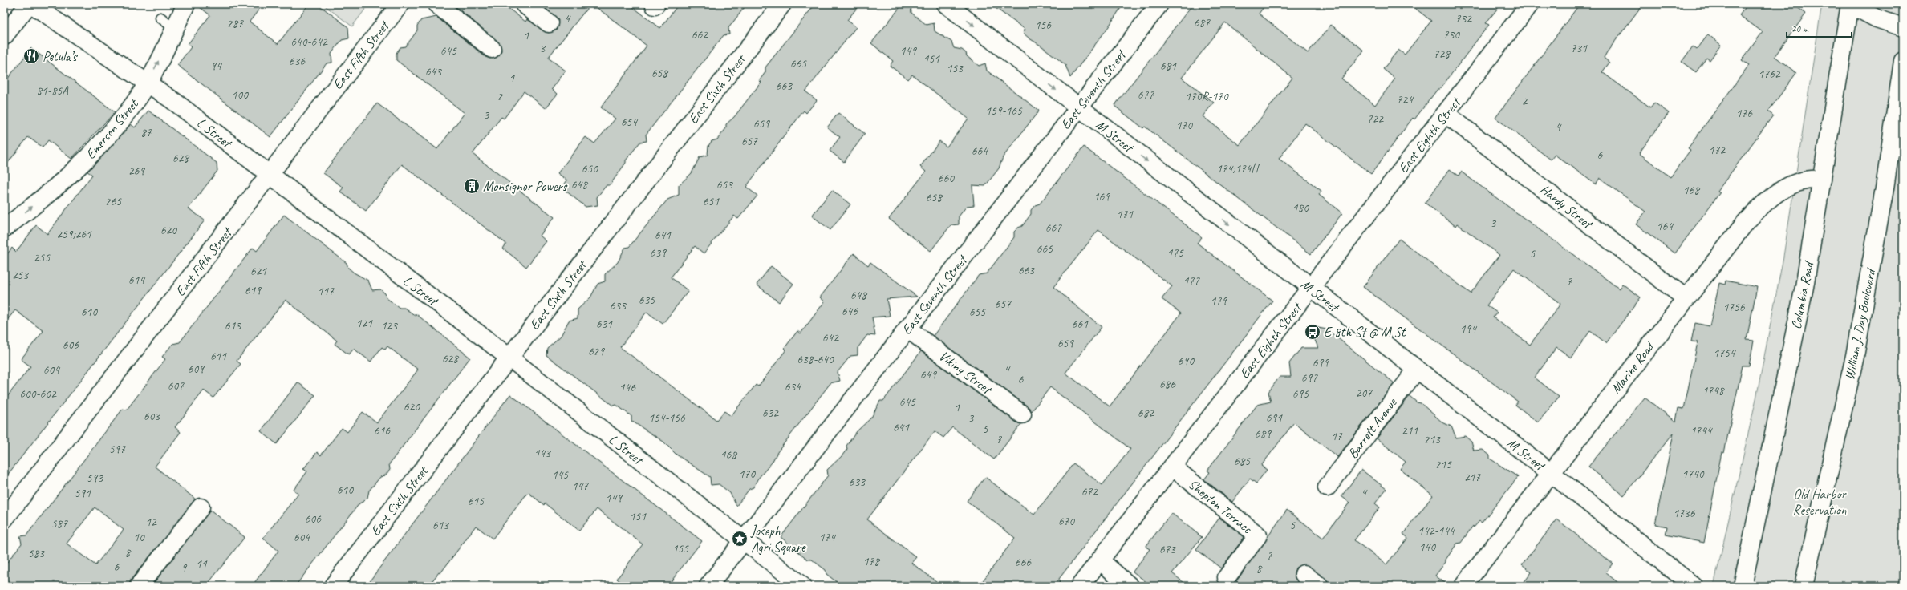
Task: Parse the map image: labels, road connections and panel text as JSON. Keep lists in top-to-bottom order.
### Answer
{
  "streets": {
    "street": [
      "East Fifth Street",
      "East Sixth Street",
      "East Seventh Street",
      "Emerson Street",
      "L Street",
      "M Street",
      "East Eighth Street",
      "Hardy Street",
      "Columbia Road",
      "William J. Day Boulevard",
      "Marine Road",
      "Viking Street",
      "Barrett Avenue",
      "Shepton Terrace"
    ]
  },
  "crossings": [
    ["East Fifth Street", "L Street"],
    ["East Sixth Street", "L Street"],
    ["East Seventh Street", "L Street"],
    ["East Seventh Street", "M Street"],
    ["East Seventh Street", "Viking Street"],
    ["Emerson Street", "L Street"],
    ["M Street", "East Eighth Street"],
    ["M Street", "Marine Road"],
    ["M Street", "Barrett Avenue"],
    ["East Eighth Street", "Hardy Street"],
    ["East Eighth Street", "Shepton Terrace"],
    ["Hardy Street", "Marine Road"],
    ["Columbia Road", "Marine Road"]
  ],
  "one_way": ["Emerson Street", "M Street"],
  "parks": ["Old Harbor Reservation"],
  "places": {
    "restaurant": ["Petula’s"],
    "building": ["Monsignor Powers"],
    "bus stop": ["E 8th St @ M St"],
    "place": ["Joseph Agri Square"]
  },
  "house_numbers": [
    "4",
    "732",
    "687",
    "287",
    "156",
    "662",
    "730",
    "1",
    "640-642",
    "3",
    "731",
    "645",
    "149",
    "728",
    "151",
    "636",
    "665",
    "94",
    "681",
    "153",
    "643",
    "658",
    "1762",
    "1",
    "663",
    "81-85A",
    "100",
    "677",
    "2",
    "170R-170",
    "724",
    "2",
    "159-165",
    "176",
    "3",
    "722",
    "654",
    "659",
    "170",
    "4",
    "87",
    "657",
    "172",
    "664",
    "6",
    "628",
    "650",
    "174;174H",
    "269",
    "660",
    "648",
    "653",
    "168",
    "169",
    "658",
    "265",
    "651",
    "180",
    "171",
    "3",
    "164",
    "667",
    "620",
    "259;261",
    "641",
    "665",
    "639",
    "175",
    "5",
    "255",
    "663",
    "621",
    "253",
    "614",
    "177",
    "7",
    "619",
    "117",
    "648",
    "635",
    "179",
    "657",
    "633",
    "1756",
    "646",
    "610",
    "655",
    "121",
    "631",
    "661",
    "613",
    "123",
    "194",
    "642",
    "659",
    "606",
    "629",
    "1754",
    "611",
    "628",
    "638-640",
    "690",
    "699",
    "609",
    "4",
    "604",
    "649",
    "697",
    "6",
    "686",
    "607",
    "634",
    "146",
    "1748",
    "207",
    "600-602",
    "695",
    "645",
    "620",
    "1",
    "632",
    "682",
    "603",
    "154-156",
    "3",
    "691",
    "641",
    "5",
    "616",
    "211",
    "1744",
    "689",
    "17",
    "7",
    "213",
    "597",
    "143",
    "168",
    "685",
    "215",
    "170",
    "1740",
    "145",
    "217",
    "593",
    "633",
    "147",
    "610",
    "672",
    "4",
    "591",
    "149",
    "615",
    "1736",
    "151",
    "606",
    "670",
    "12",
    "587",
    "613",
    "5",
    "142-144",
    "10",
    "604",
    "174",
    "140",
    "155",
    "673",
    "8",
    "583",
    "7",
    "178",
    "666",
    "11",
    "6",
    "9",
    "8"
  ],
  "scale_bar": "20 m"
}
